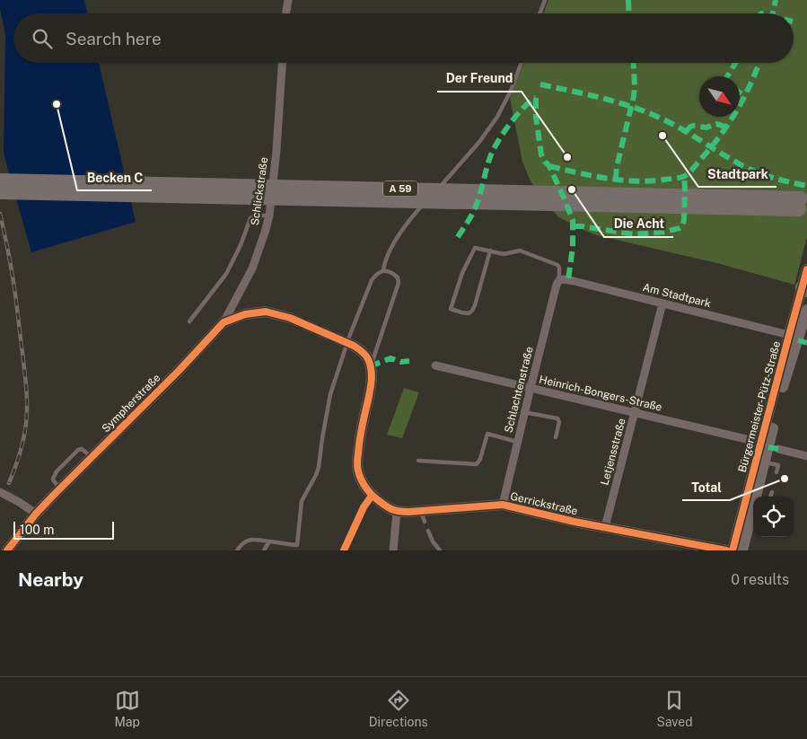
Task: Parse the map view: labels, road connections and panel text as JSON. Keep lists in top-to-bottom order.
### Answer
{
  "streets": {
    "highway": ["A 59"],
    "street": [
      "Schlickstraße",
      "Am Stadtpark",
      "Schlachtenstraße",
      "Heinrich-Bongers-Straße",
      "Sympherstraße",
      "Bürgermeister-Pütz-Straße",
      "Letjensstraße",
      "Gerrickstraße"
    ]
  },
  "crossings": [
    ["Schlickstraße", "Sympherstraße"],
    ["Am Stadtpark", "Schlachtenstraße"],
    ["Am Stadtpark", "Bürgermeister-Pütz-Straße"],
    ["Am Stadtpark", "Letjensstraße"],
    ["Schlachtenstraße", "Heinrich-Bongers-Straße"],
    ["Schlachtenstraße", "Gerrickstraße"],
    ["Heinrich-Bongers-Straße", "Bürgermeister-Pütz-Straße"],
    ["Heinrich-Bongers-Straße", "Letjensstraße"],
    ["Letjensstraße", "Gerrickstraße"]
  ],
  "places": [
    "Becken C",
    "Stadtpark",
    "Der Freund",
    "Die Acht",
    "Total"
  ],
  "scale_bar": "100 m",
  "north": "bottom right",
  "page": {
    "search": "Search here",
    "scale": "100 m",
    "heading": ["Nearby", "0 results"],
    "nav": ["Map", "Directions", "Saved"]
  }
}
